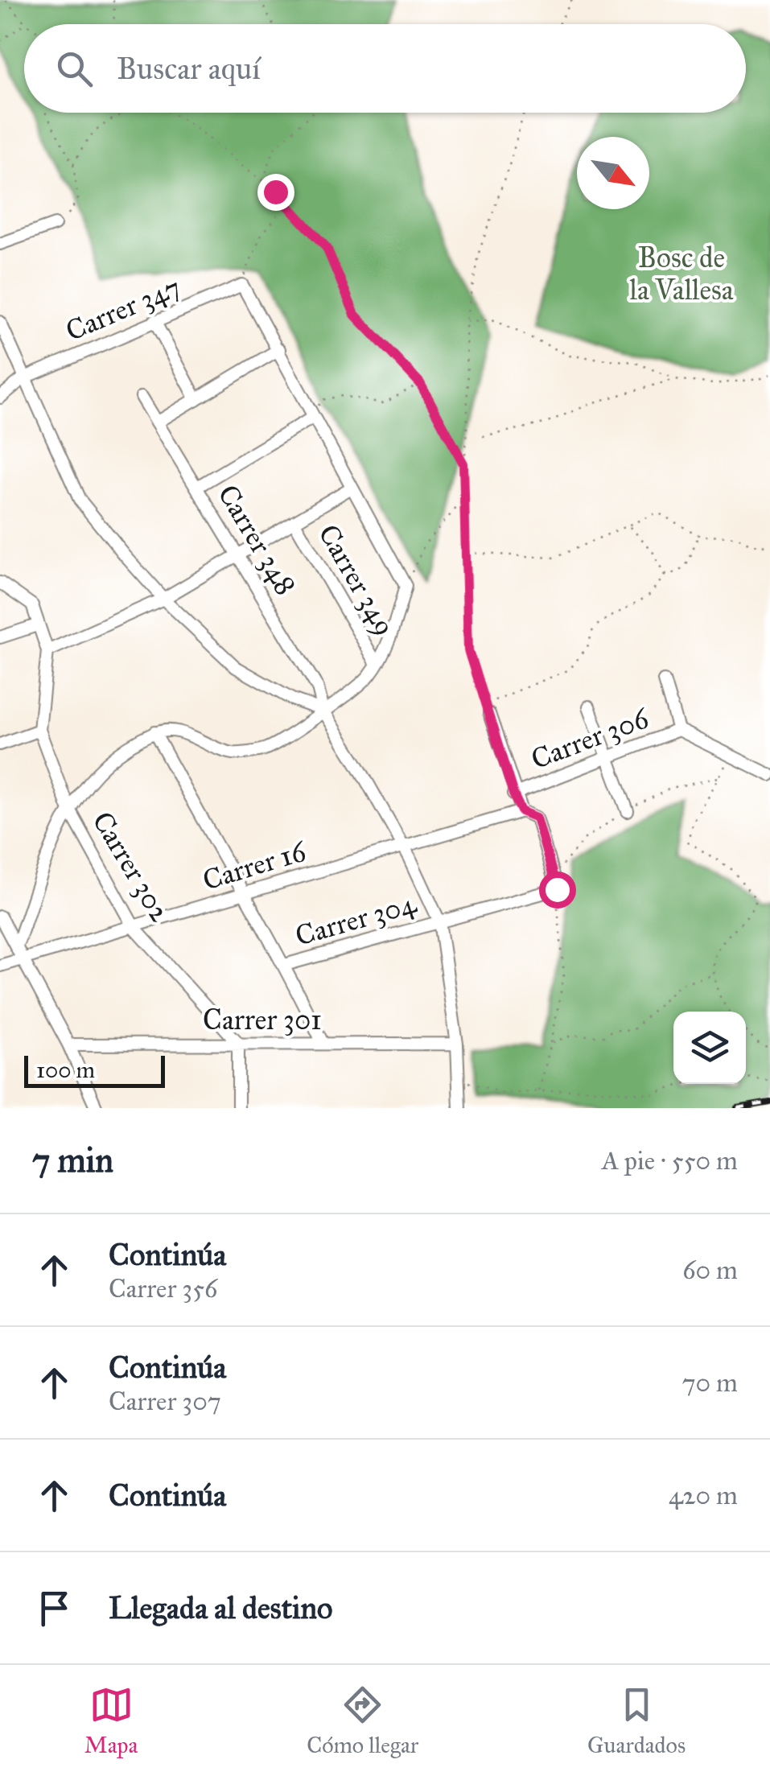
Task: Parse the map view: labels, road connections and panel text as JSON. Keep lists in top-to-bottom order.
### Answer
{
  "streets": {
    "street": [
      "Carrer 347",
      "Carrer 348",
      "Carrer 349",
      "Carrer 306",
      "Carrer 16",
      "Carrer 302",
      "Carrer 304",
      "Carrer 301"
    ]
  },
  "crossings": [
    ["Carrer 348", "Carrer 16"],
    ["Carrer 348", "Carrer 304"],
    ["Carrer 348", "Carrer 301"],
    ["Carrer 16", "Carrer 302"],
    ["Carrer 302", "Carrer 301"]
  ],
  "parks": ["Bosc de la Vallesa"],
  "scale_bar": "100 m",
  "north": "bottom right",
  "page": {
    "search": "Buscar aquí",
    "scale": "100 m",
    "heading": ["7 min", "A pie · 550 m"],
    "list": [
      ["Continúa", "Carrer 356", "60 m"],
      ["Continúa", "Carrer 307", "70 m"],
      ["Continúa", "420 m"],
      "Llegada al destino"
    ],
    "nav": ["Mapa", "Cómo llegar", "Guardados"]
  }
}
